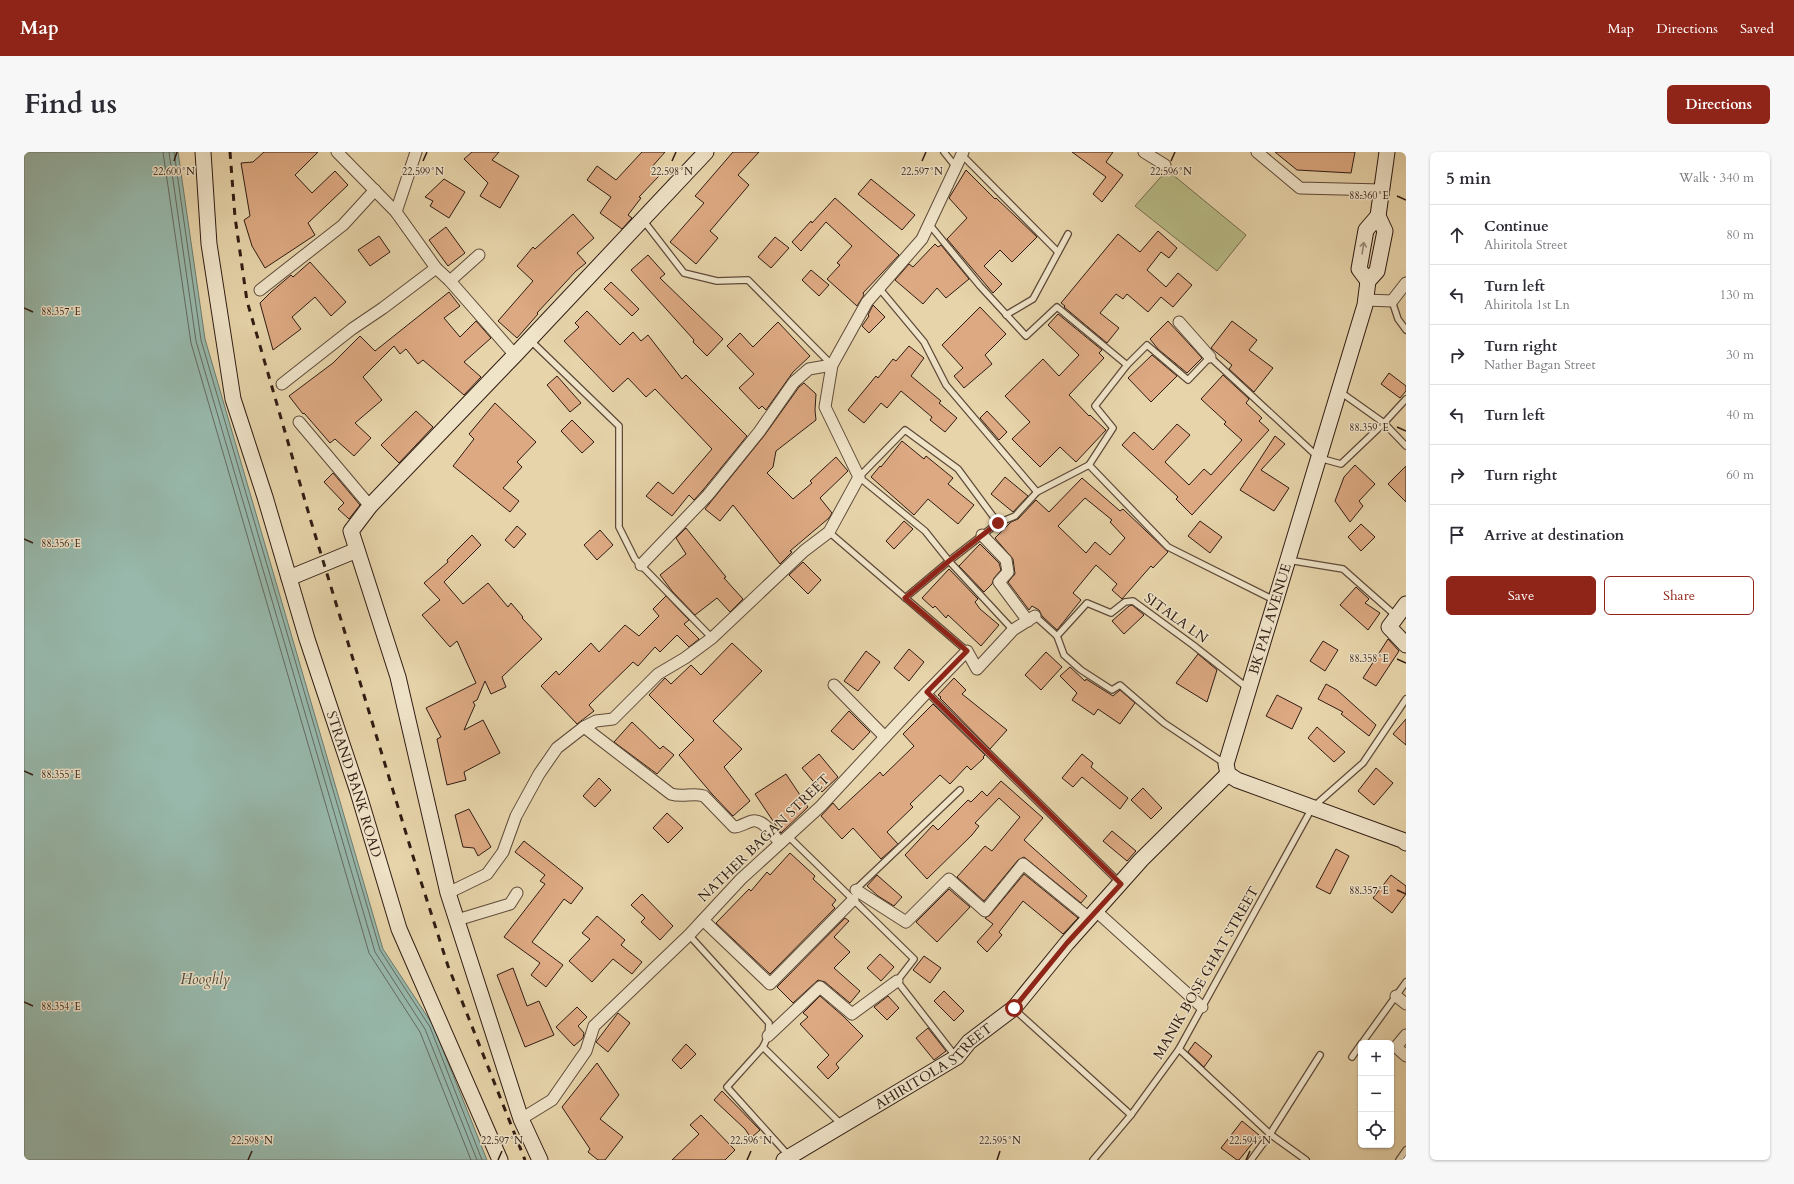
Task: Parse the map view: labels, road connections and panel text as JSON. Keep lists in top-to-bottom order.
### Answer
{
  "streets": {
    "main road": ["BK PAL AVENUE", "STRAND BANK ROAD", "AHIRITOLA STREET"],
    "street": ["NATHER BAGAN STREET"],
    "lane": ["SITALA LN", "MANIK BOSE GHAT STREET"]
  },
  "crossings": [
    ["BK PAL AVENUE", "AHIRITOLA STREET"]
  ],
  "water": ["Hooghly"],
  "page": {
    "header": "Map",
    "nav": ["Map", "Directions", "Saved"],
    "title": "Find us",
    "buttons": [
      "Directions",
      ["Save", "Share"]
    ],
    "heading": ["5 min", "Walk · 340 m"],
    "list": [
      ["Continue", "Ahiritola Street", "80 m"],
      ["Turn left", "Ahiritola 1st Ln", "130 m"],
      ["Turn right", "Nather Bagan Street", "30 m"],
      ["Turn left", "40 m"],
      ["Turn right", "60 m"],
      "Arrive at destination"
    ],
    "map_buttons": ["+", "−"]
  },
  "coordinates": [
    "22.599°N",
    "22.598°N",
    "22.596°N",
    "22.600°N",
    "22.597°N",
    "88.360°E",
    "88.357°E",
    "88.359°E",
    "88.356°E",
    "88.358°E",
    "88.355°E",
    "88.354°E",
    "22.595°N",
    "22.594°N"
  ]
}
